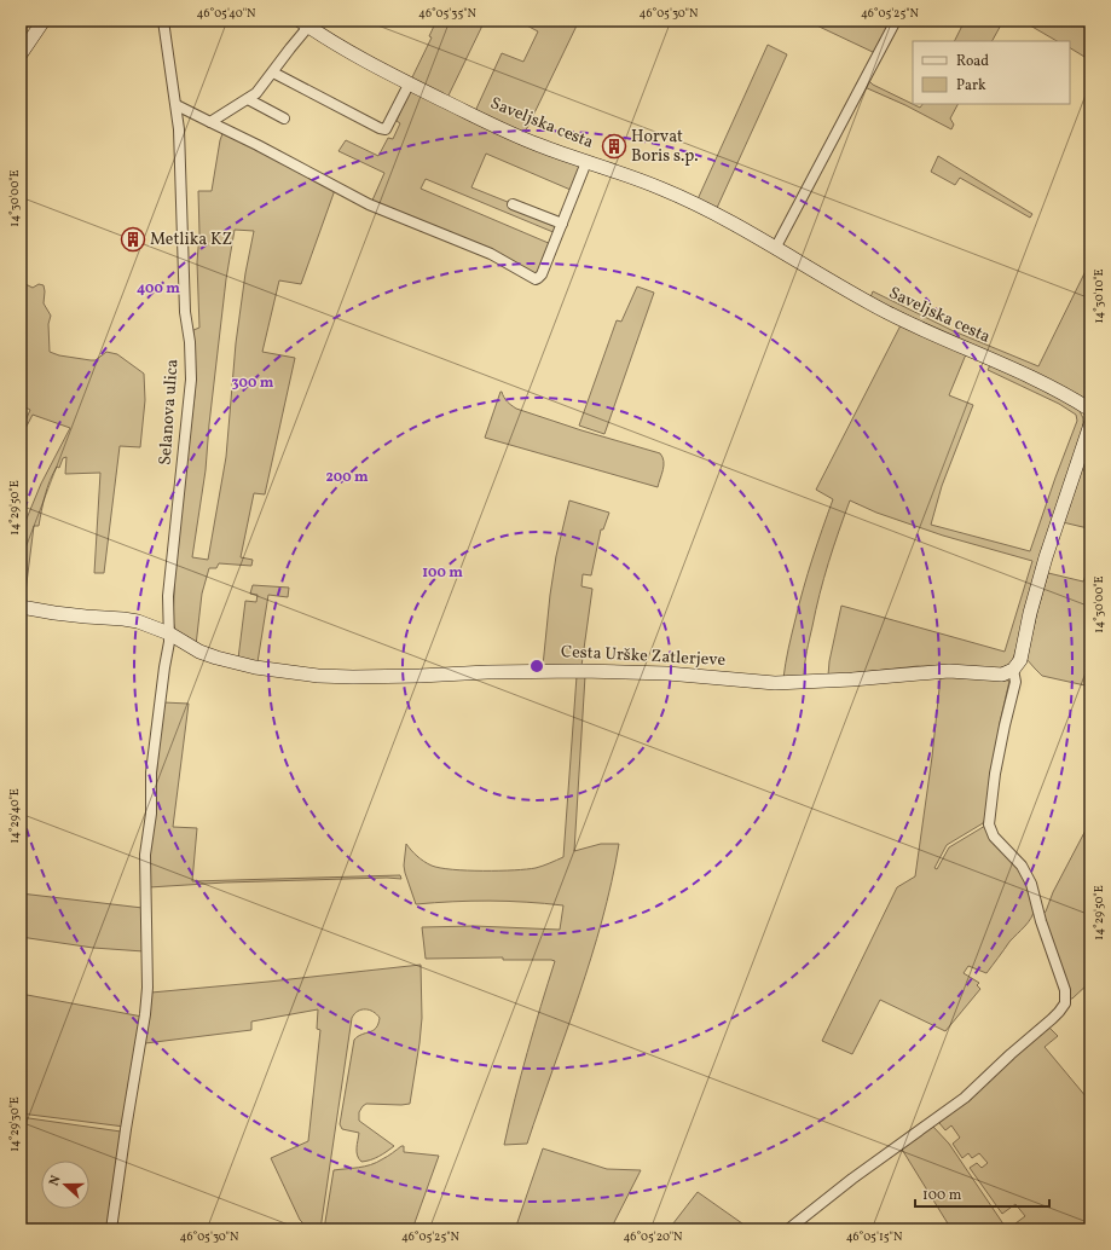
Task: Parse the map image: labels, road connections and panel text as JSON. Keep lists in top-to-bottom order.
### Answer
{
  "streets": {
    "street": ["Saveljska cesta", "Selanova ulica", "Cesta Urške Zatlerjeve"]
  },
  "crossings": [
    ["Selanova ulica", "Cesta Urške Zatlerjeve"]
  ],
  "places": {
    "building": ["Horvat Boris s.p.", "Metlika KZ"]
  },
  "legend": ["Road", "Park"],
  "scale_bar": "100 m",
  "north": "left",
  "coordinates": [
    "46°05'40\"N",
    "46°05'35\"N",
    "46°05'30\"N",
    "46°05'25\"N",
    "14°30'00\"E",
    "14°30'10\"E",
    "14°29'50\"E",
    "14°29'40\"E",
    "14°29'30\"E",
    "46°05'20\"N",
    "46°05'15\"N"
  ],
  "rings": [
    "400 m",
    "300 m",
    "200 m",
    "100 m"
  ]
}
